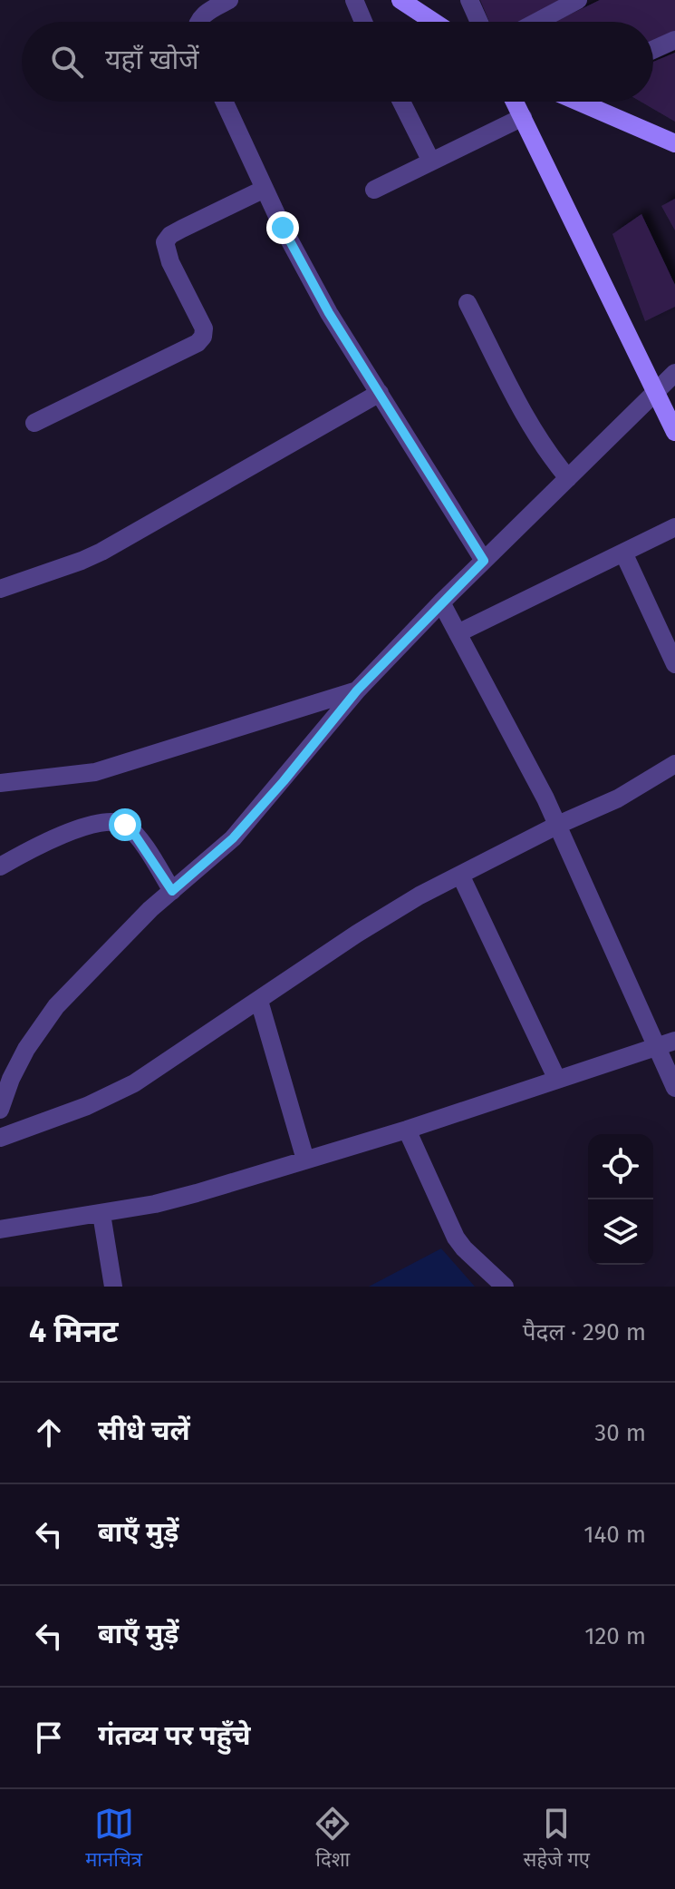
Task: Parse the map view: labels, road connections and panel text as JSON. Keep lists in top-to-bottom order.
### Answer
{
  "page": {
    "search": "यहाँ खोजें",
    "heading": ["4 मिनट", "पैदल · 290 m"],
    "list": [
      ["सीधे चलें", "30 m"],
      ["बाएँ मुड़ें", "140 m"],
      ["बाएँ मुड़ें", "120 m"],
      "गंतव्य पर पहुँचे"
    ],
    "nav": ["मानचित्र", "दिशा", "सहेजे गए"]
  }
}
